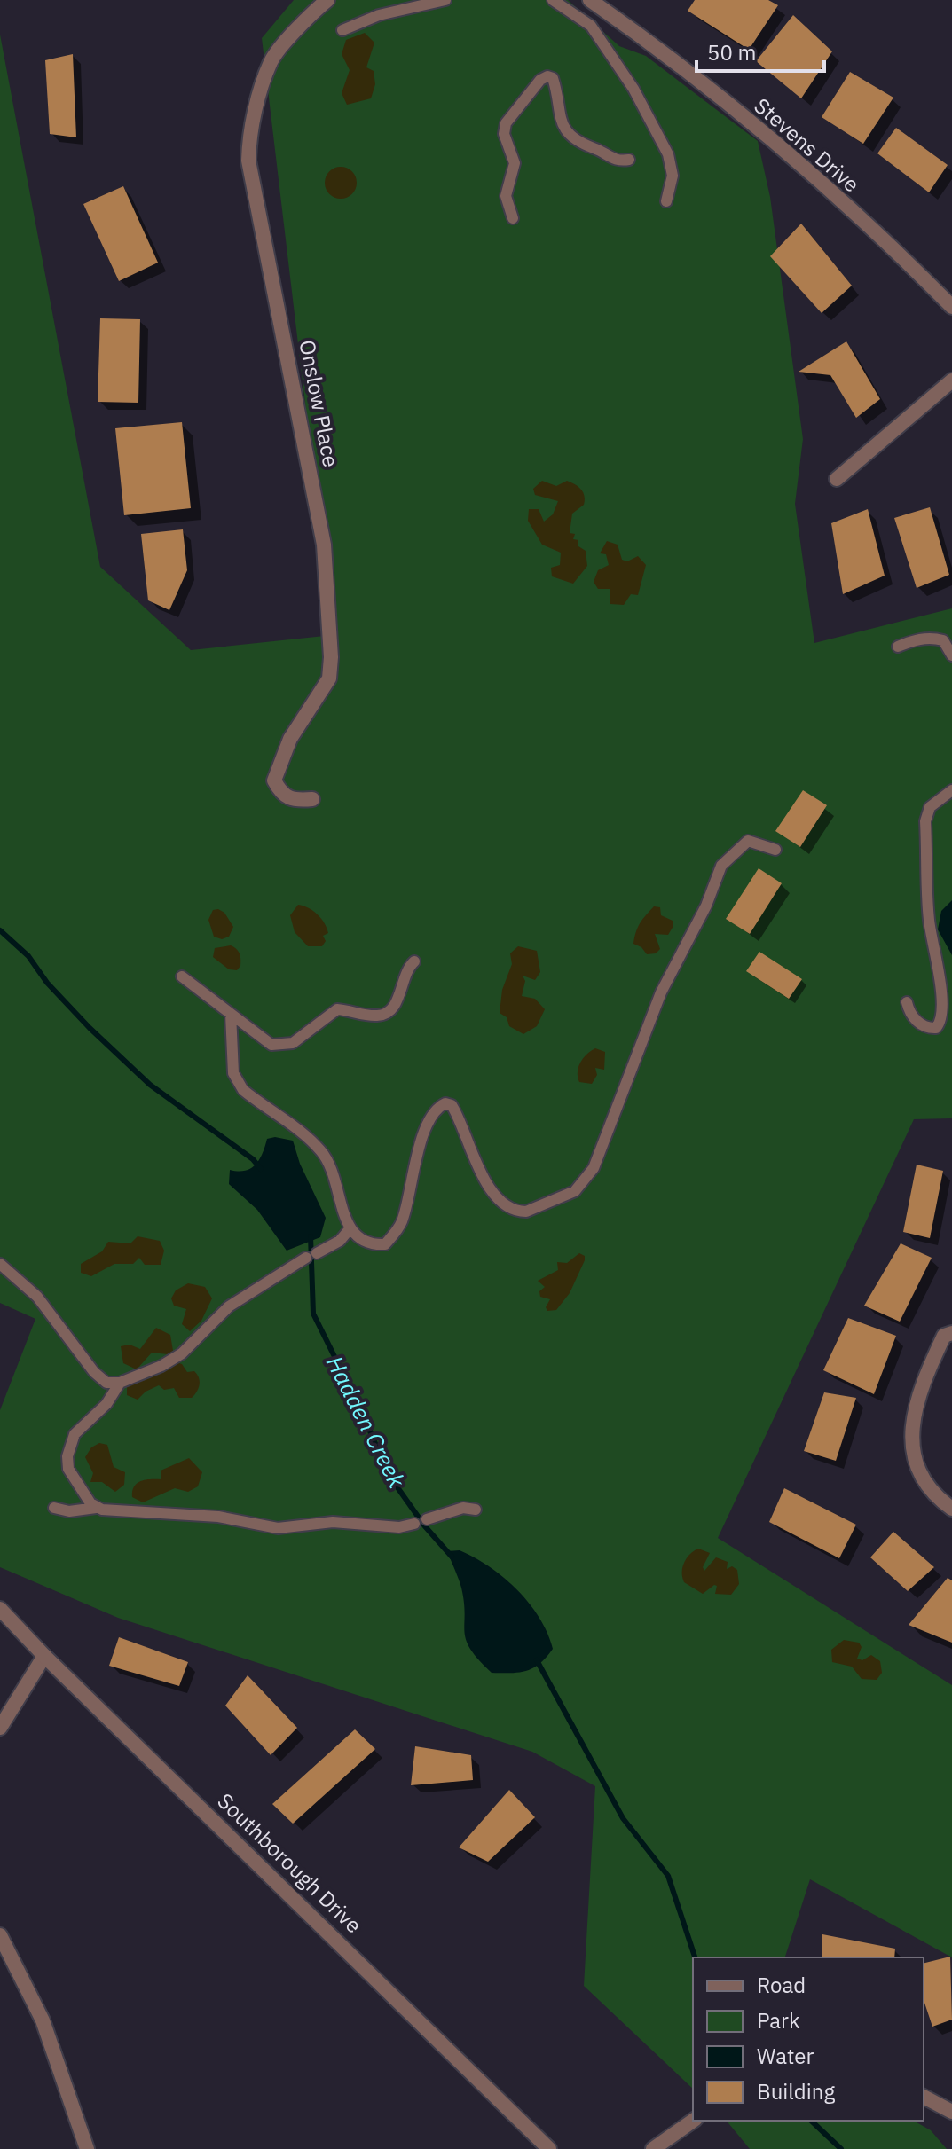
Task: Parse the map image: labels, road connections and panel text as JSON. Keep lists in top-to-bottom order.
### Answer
{
  "streets": {
    "street": ["Stevens Drive", "Onslow Place", "Southborough Drive"]
  },
  "water": ["Hadden Creek"],
  "legend": [
    "Road",
    "Park",
    "Water",
    "Building"
  ],
  "scale_bar": "50 m"
}
